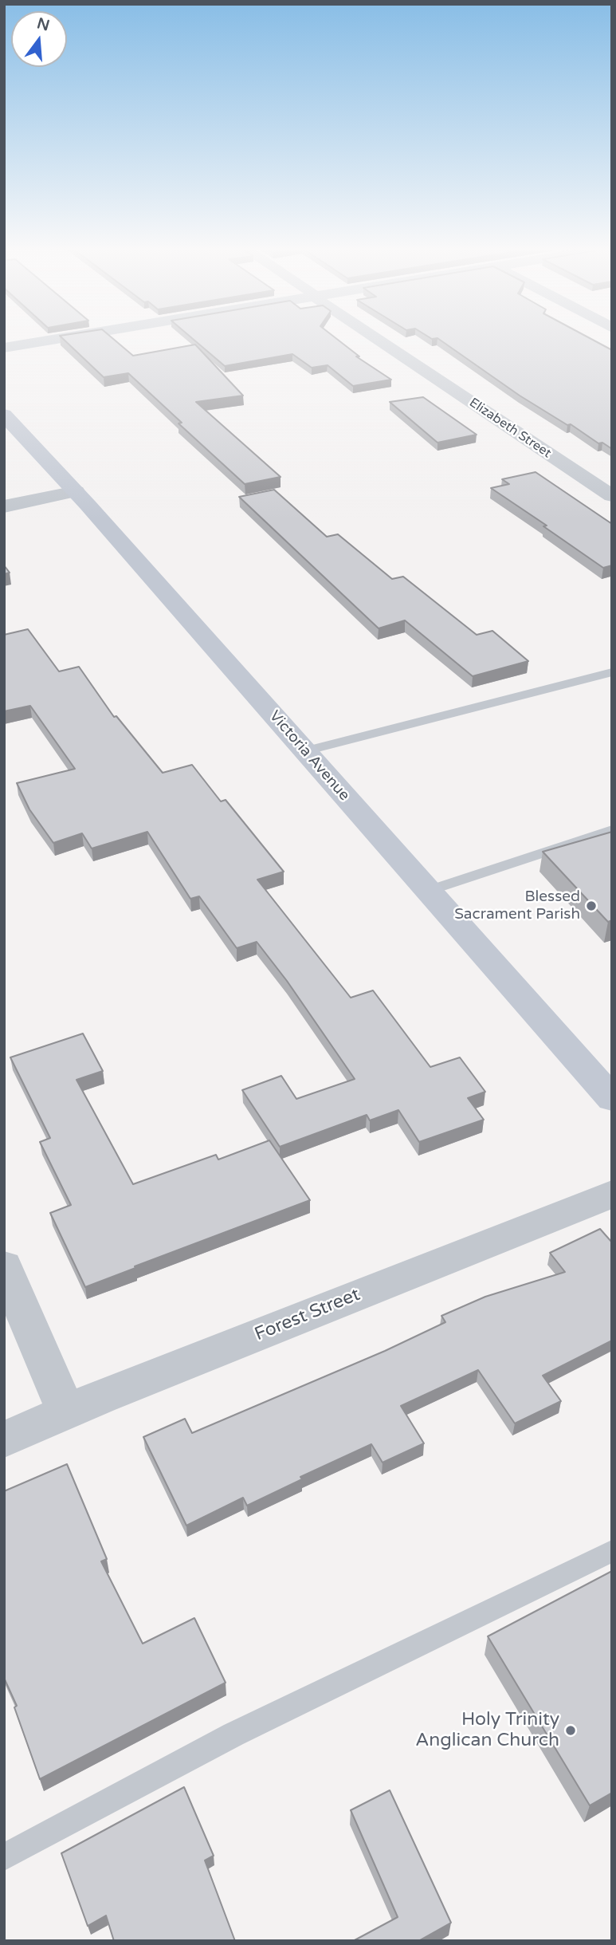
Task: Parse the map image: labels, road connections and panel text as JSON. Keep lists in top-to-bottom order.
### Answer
{
  "streets": {
    "street": ["Elizabeth Street", "Victoria Avenue", "Forest Street"]
  },
  "places": ["Blessed Sacrament Parish", "Holy Trinity Anglican Church"],
  "north": "top"
}
